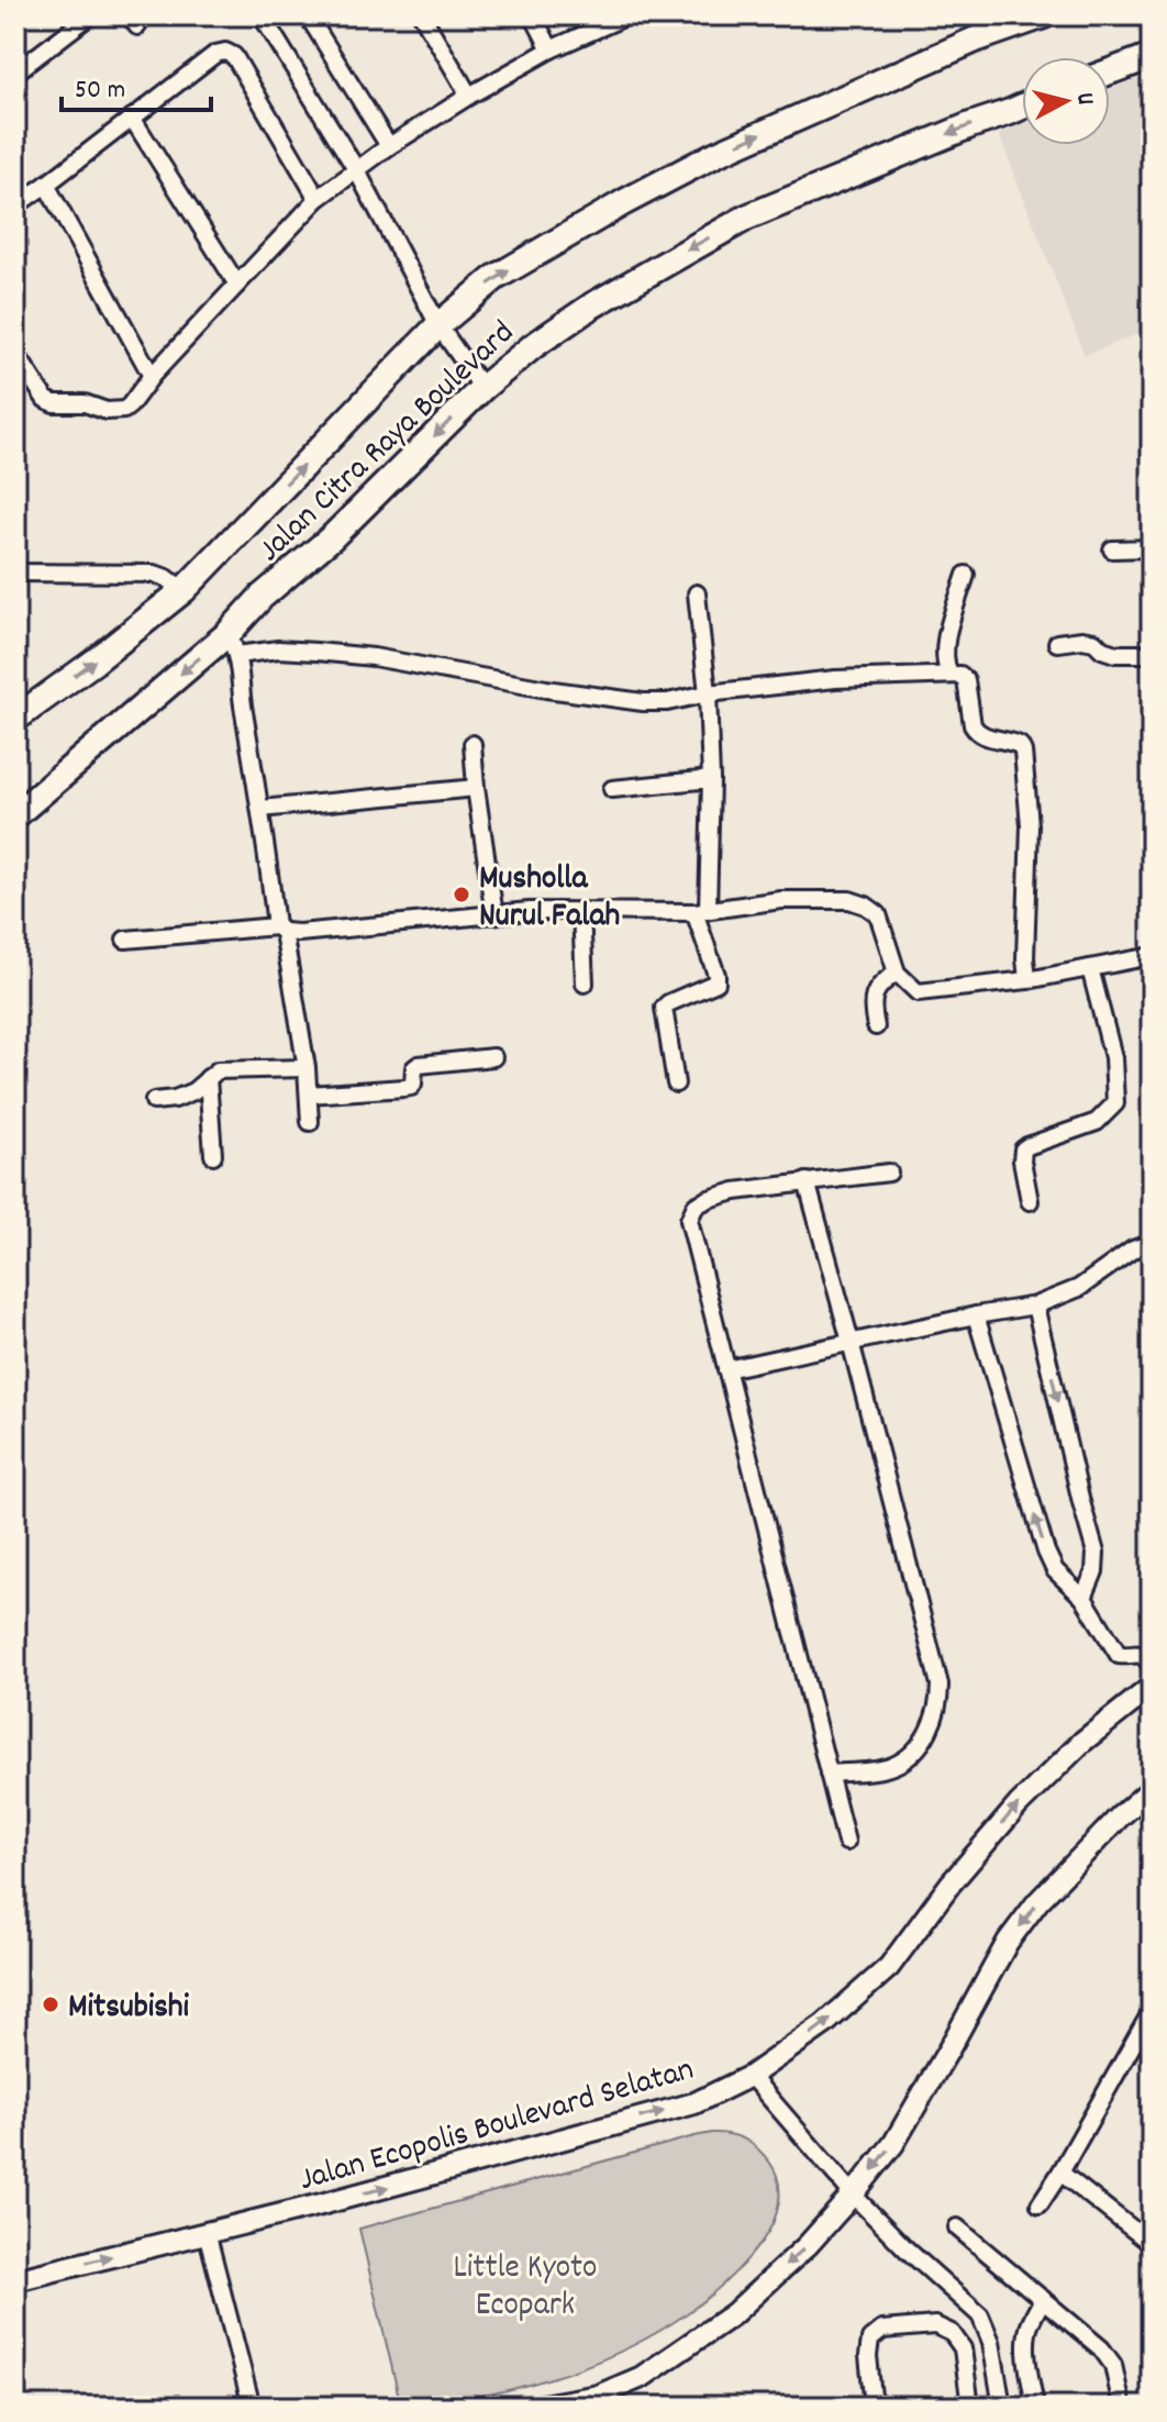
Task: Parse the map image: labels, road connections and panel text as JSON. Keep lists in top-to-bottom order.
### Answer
{
  "streets": {
    "main road": ["Jalan Citra Raya Boulevard"],
    "street": ["Jalan Ecopolis Boulevard Selatan"]
  },
  "one_way": ["Jalan Ecopolis Boulevard Selatan"],
  "parks": ["Little Kyoto Ecopark"],
  "places": ["Musholla Nurul Falah", "Mitsubishi"],
  "scale_bar": "50 m",
  "north": "right"
}
